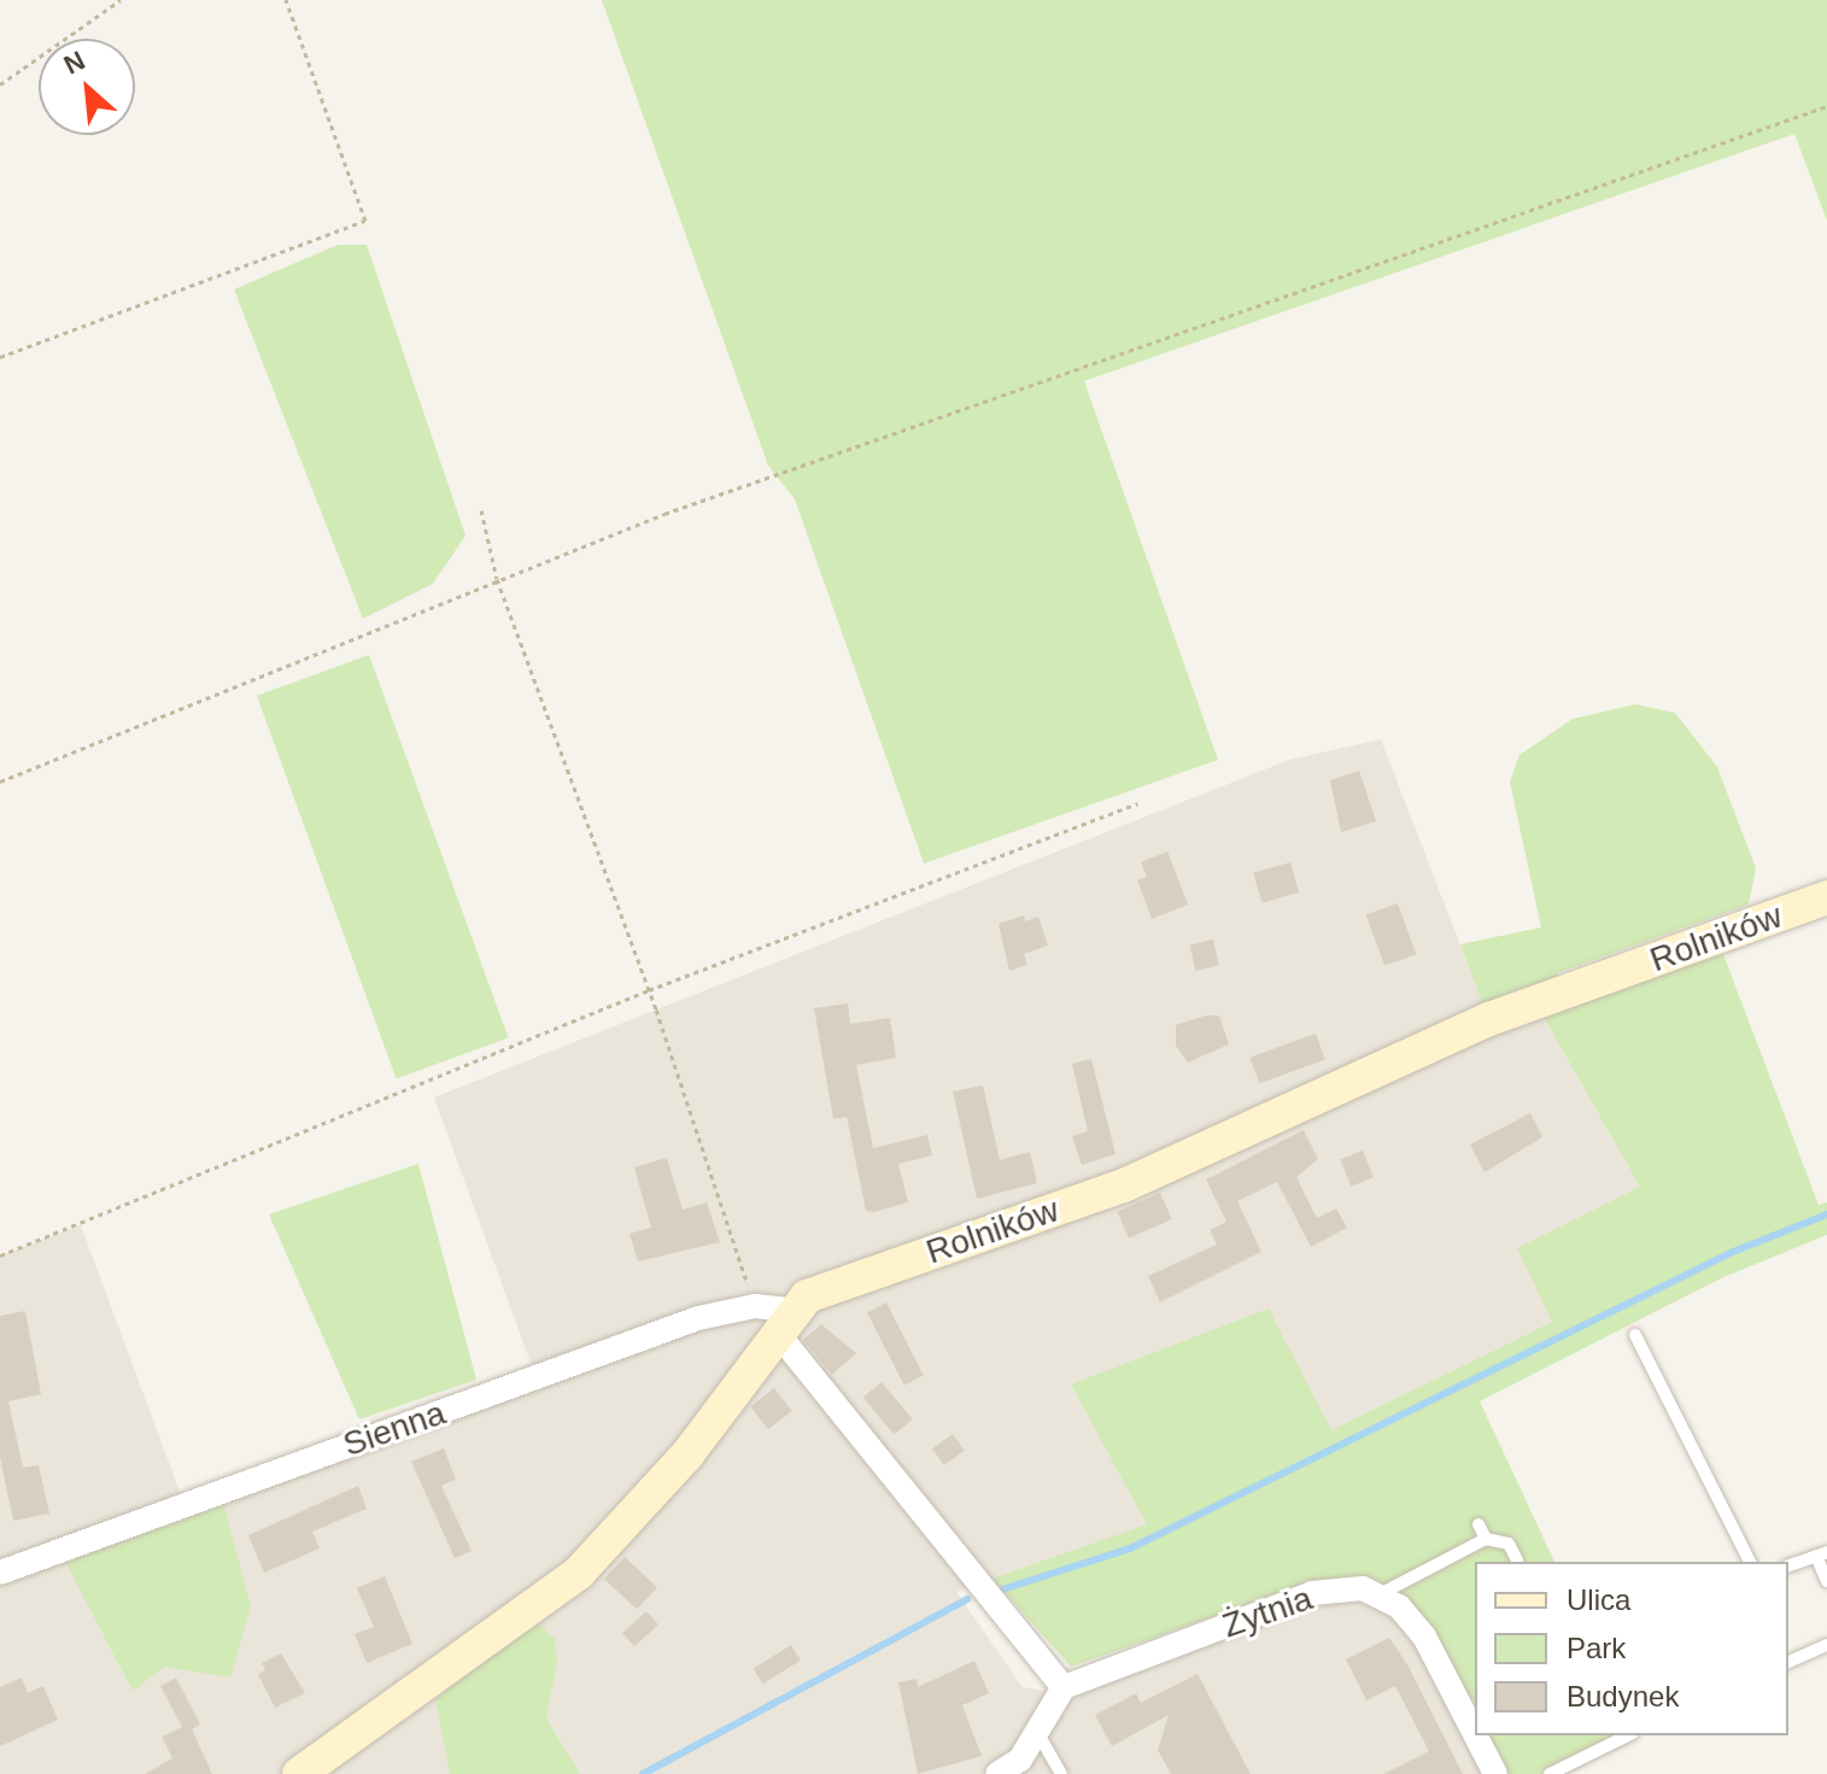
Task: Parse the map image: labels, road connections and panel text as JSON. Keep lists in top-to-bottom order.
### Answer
{
  "streets": {
    "street": ["Rolników", "Sienna", "Żytnia"]
  },
  "crossings": [
    ["Rolników", "Sienna"]
  ],
  "legend": ["Ulica", "Park", "Budynek"],
  "north": "top left"
}
